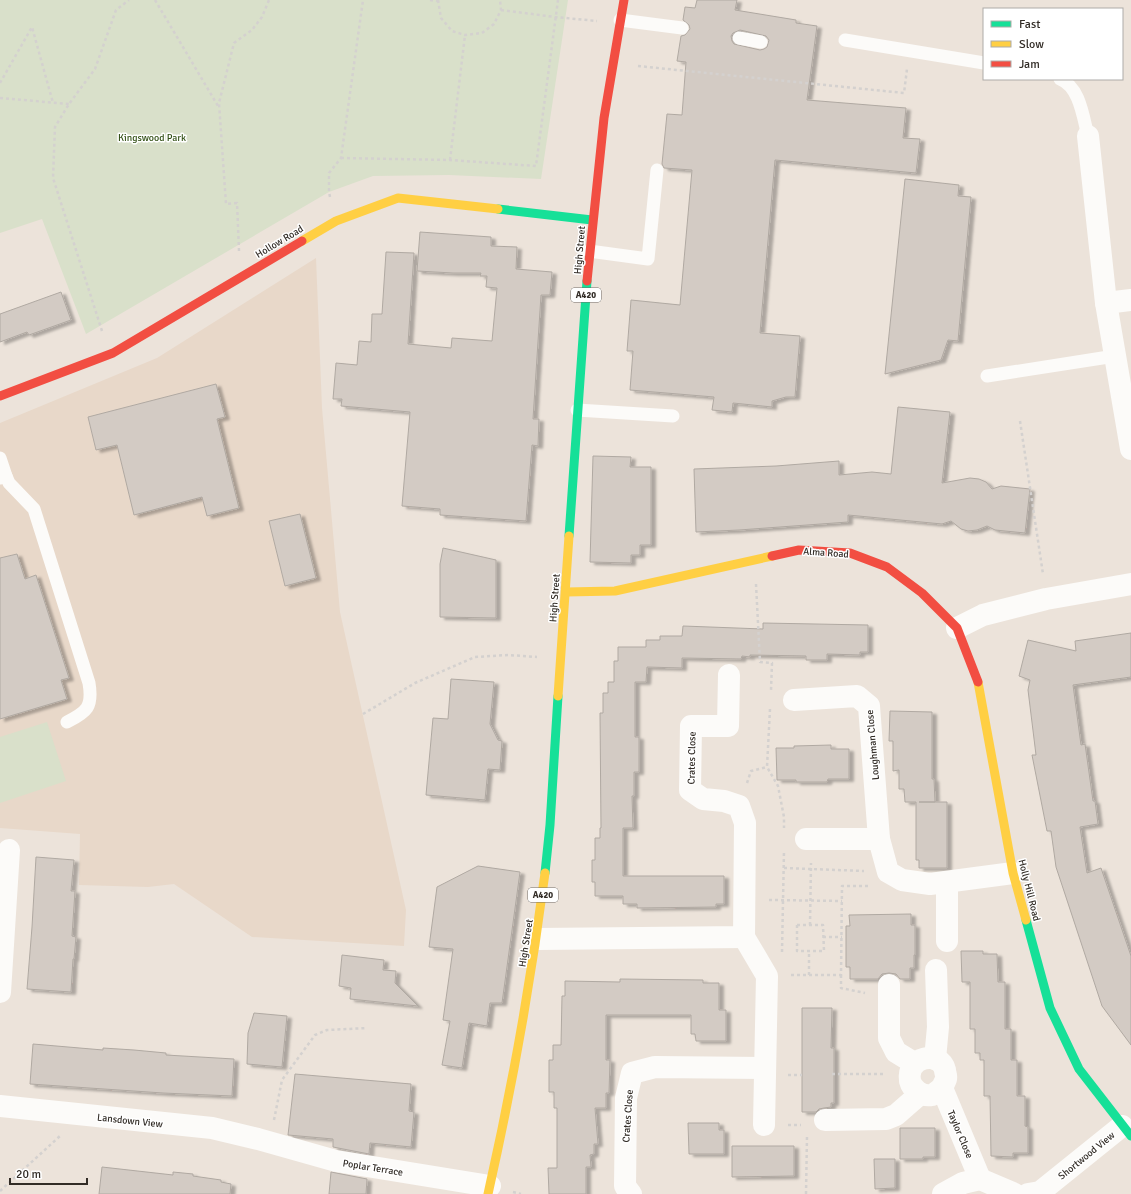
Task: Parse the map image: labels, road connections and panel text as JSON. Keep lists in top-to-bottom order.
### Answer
{
  "streets": {
    "street": [
      "Hollow Road",
      "High Street",
      "A420",
      "Alma Road",
      "Loughman Close",
      "Crates Close",
      "Holly Hill Road",
      "Lansdown View",
      "Taylor Close",
      "Shortwood View",
      "Poplar Terrace"
    ]
  },
  "crossings": [
    ["Hollow Road", "High Street"],
    ["High Street", "Alma Road"],
    ["High Street", "Poplar Terrace"],
    ["Alma Road", "Holly Hill Road"],
    ["Holly Hill Road", "Shortwood View"],
    ["Lansdown View", "Poplar Terrace"]
  ],
  "parks": ["Kingswood Park"],
  "legend": ["Fast", "Slow", "Jam"],
  "scale_bar": "20 m"
}
